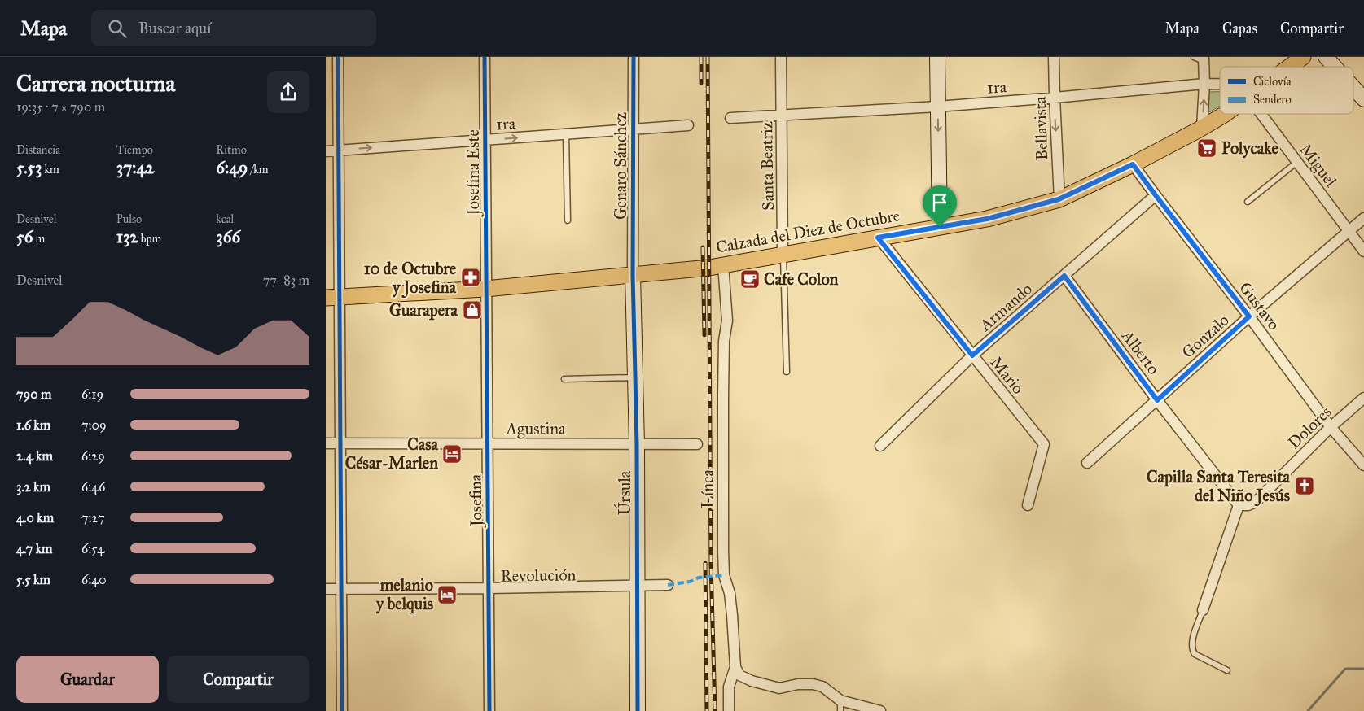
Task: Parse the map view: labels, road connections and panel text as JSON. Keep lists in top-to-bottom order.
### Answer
{
  "streets": {
    "main road": ["Calzada del Diez de Octubre"],
    "street": [
      "1ra",
      "Bellavista",
      "Miguel",
      "Genaro Sánchez",
      "Santa Beatriz",
      "Josefina Este",
      "Gustavo",
      "Armando",
      "Gonzalo",
      "Alberto",
      "Mario",
      "Dolores",
      "Agustina",
      "Línea",
      "Úrsula",
      "Josefina",
      "Revolución"
    ]
  },
  "crossings": [
    ["1ra", "Bellavista"],
    ["1ra", "Genaro Sánchez"],
    ["1ra", "Santa Beatriz"],
    ["1ra", "Josefina Este"],
    ["Bellavista", "Calzada del Diez de Octubre"],
    ["Miguel", "Gonzalo"],
    ["Genaro Sánchez", "Calzada del Diez de Octubre"],
    ["Genaro Sánchez", "Úrsula"],
    ["Santa Beatriz", "Calzada del Diez de Octubre"],
    ["Josefina Este", "Calzada del Diez de Octubre"],
    ["Josefina Este", "Josefina"],
    ["Calzada del Diez de Octubre", "Gustavo"],
    ["Calzada del Diez de Octubre", "Mario"],
    ["Calzada del Diez de Octubre", "Línea"],
    ["Calzada del Diez de Octubre", "Úrsula"],
    ["Calzada del Diez de Octubre", "Josefina"],
    ["Gustavo", "Armando"],
    ["Gustavo", "Gonzalo"],
    ["Gustavo", "Dolores"],
    ["Armando", "Alberto"],
    ["Armando", "Mario"],
    ["Gonzalo", "Alberto"],
    ["Alberto", "Dolores"],
    ["Agustina", "Úrsula"],
    ["Agustina", "Josefina"],
    ["Úrsula", "Revolución"],
    ["Josefina", "Revolución"]
  ],
  "one_way": ["Bellavista"],
  "places": {
    "supermarket": ["Polycake"],
    "pharmacy": ["10 de Octubre y Josefina"],
    "cafe": ["Cafe Colon"],
    "shop": ["Guarapera"],
    "hotel": ["Casa César-Marlen", "melanio y belquis"],
    "church": ["Capilla Santa Teresita del Niño Jesús"]
  },
  "legend": ["Ciclovía", "Sendero"],
  "page": {
    "header": "Mapa",
    "search": "Buscar aquí",
    "nav": ["Mapa", "Capas", "Compartir"],
    "heading": ["Carrera nocturna", "19:35 · 7 × 790 m"],
    "stats": [
      ["Distancia", "5.53 km"],
      ["Tiempo", "37:42"],
      ["Ritmo", "6:49 /km"],
      ["Desnivel", "56 m"],
      ["Pulso", "132 bpm"],
      ["kcal", "366"]
    ],
    "chart": ["Desnivel", "77–83 m"],
    "list": [
      {
        "name": "790 m",
        "note": "6:19"
      },
      {
        "name": "1.6 km",
        "note": "7:09"
      },
      {
        "name": "2.4 km",
        "note": "6:29"
      },
      {
        "name": "3.2 km",
        "note": "6:46"
      },
      {
        "name": "4.0 km",
        "note": "7:27"
      },
      {
        "name": "4.7 km",
        "note": "6:54"
      },
      {
        "name": "5.5 km",
        "note": "6:40"
      }
    ],
    "buttons": ["Guardar", "Compartir"]
  }
}
